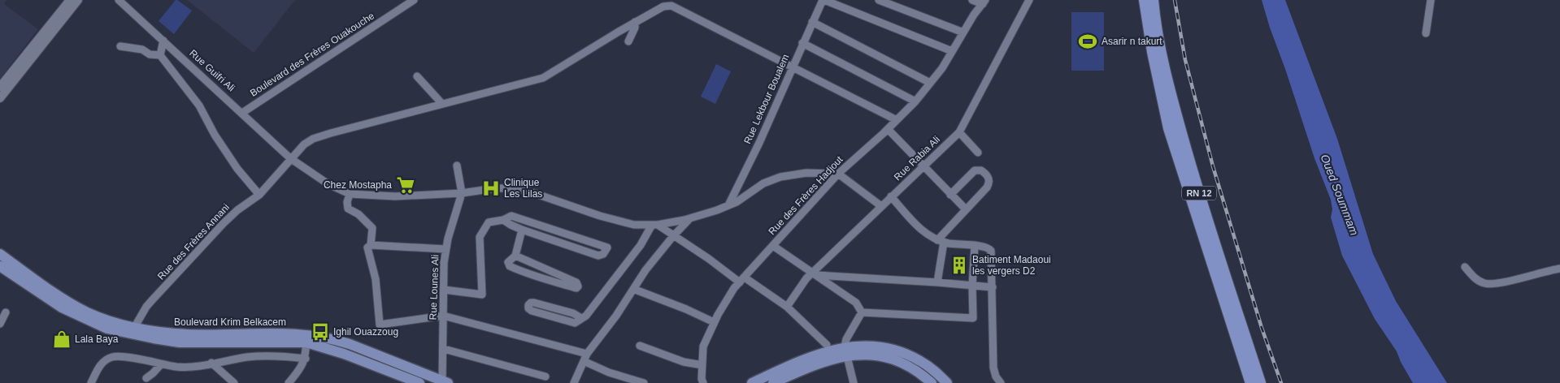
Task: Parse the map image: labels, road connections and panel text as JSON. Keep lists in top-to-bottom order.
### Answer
{
  "streets": {
    "highway": ["RN 12"],
    "main road": ["Boulevard Krim Belkacem"],
    "street": [
      "Boulevard des Frères Ouakouche",
      "Rue Guifri Ali",
      "Rue Lekbour Boualem",
      "Rue Rabia Ali",
      "Rue des Frères Hadjout",
      "Rue des Frères Annani",
      "Rue Lounes Ali"
    ]
  },
  "crossings": [
    ["Boulevard des Frères Ouakouche", "Rue Guifri Ali"],
    ["Rue Guifri Ali", "Rue des Frères Annani"],
    ["Rue des Frères Annani", "Boulevard Krim Belkacem"],
    ["Rue Lounes Ali", "Boulevard Krim Belkacem"]
  ],
  "water": ["Oued Soummam"],
  "places": {
    "sports": ["Asarir n takurt"],
    "supermarket": ["Chez Mostapha"],
    "hospital": ["Clinique Les Lilas"],
    "building": ["Batiment Madaoui les vergers D2"],
    "bus stop": ["Ighil Ouazzoug"],
    "shop": ["Lala Baya"]
  }
}
